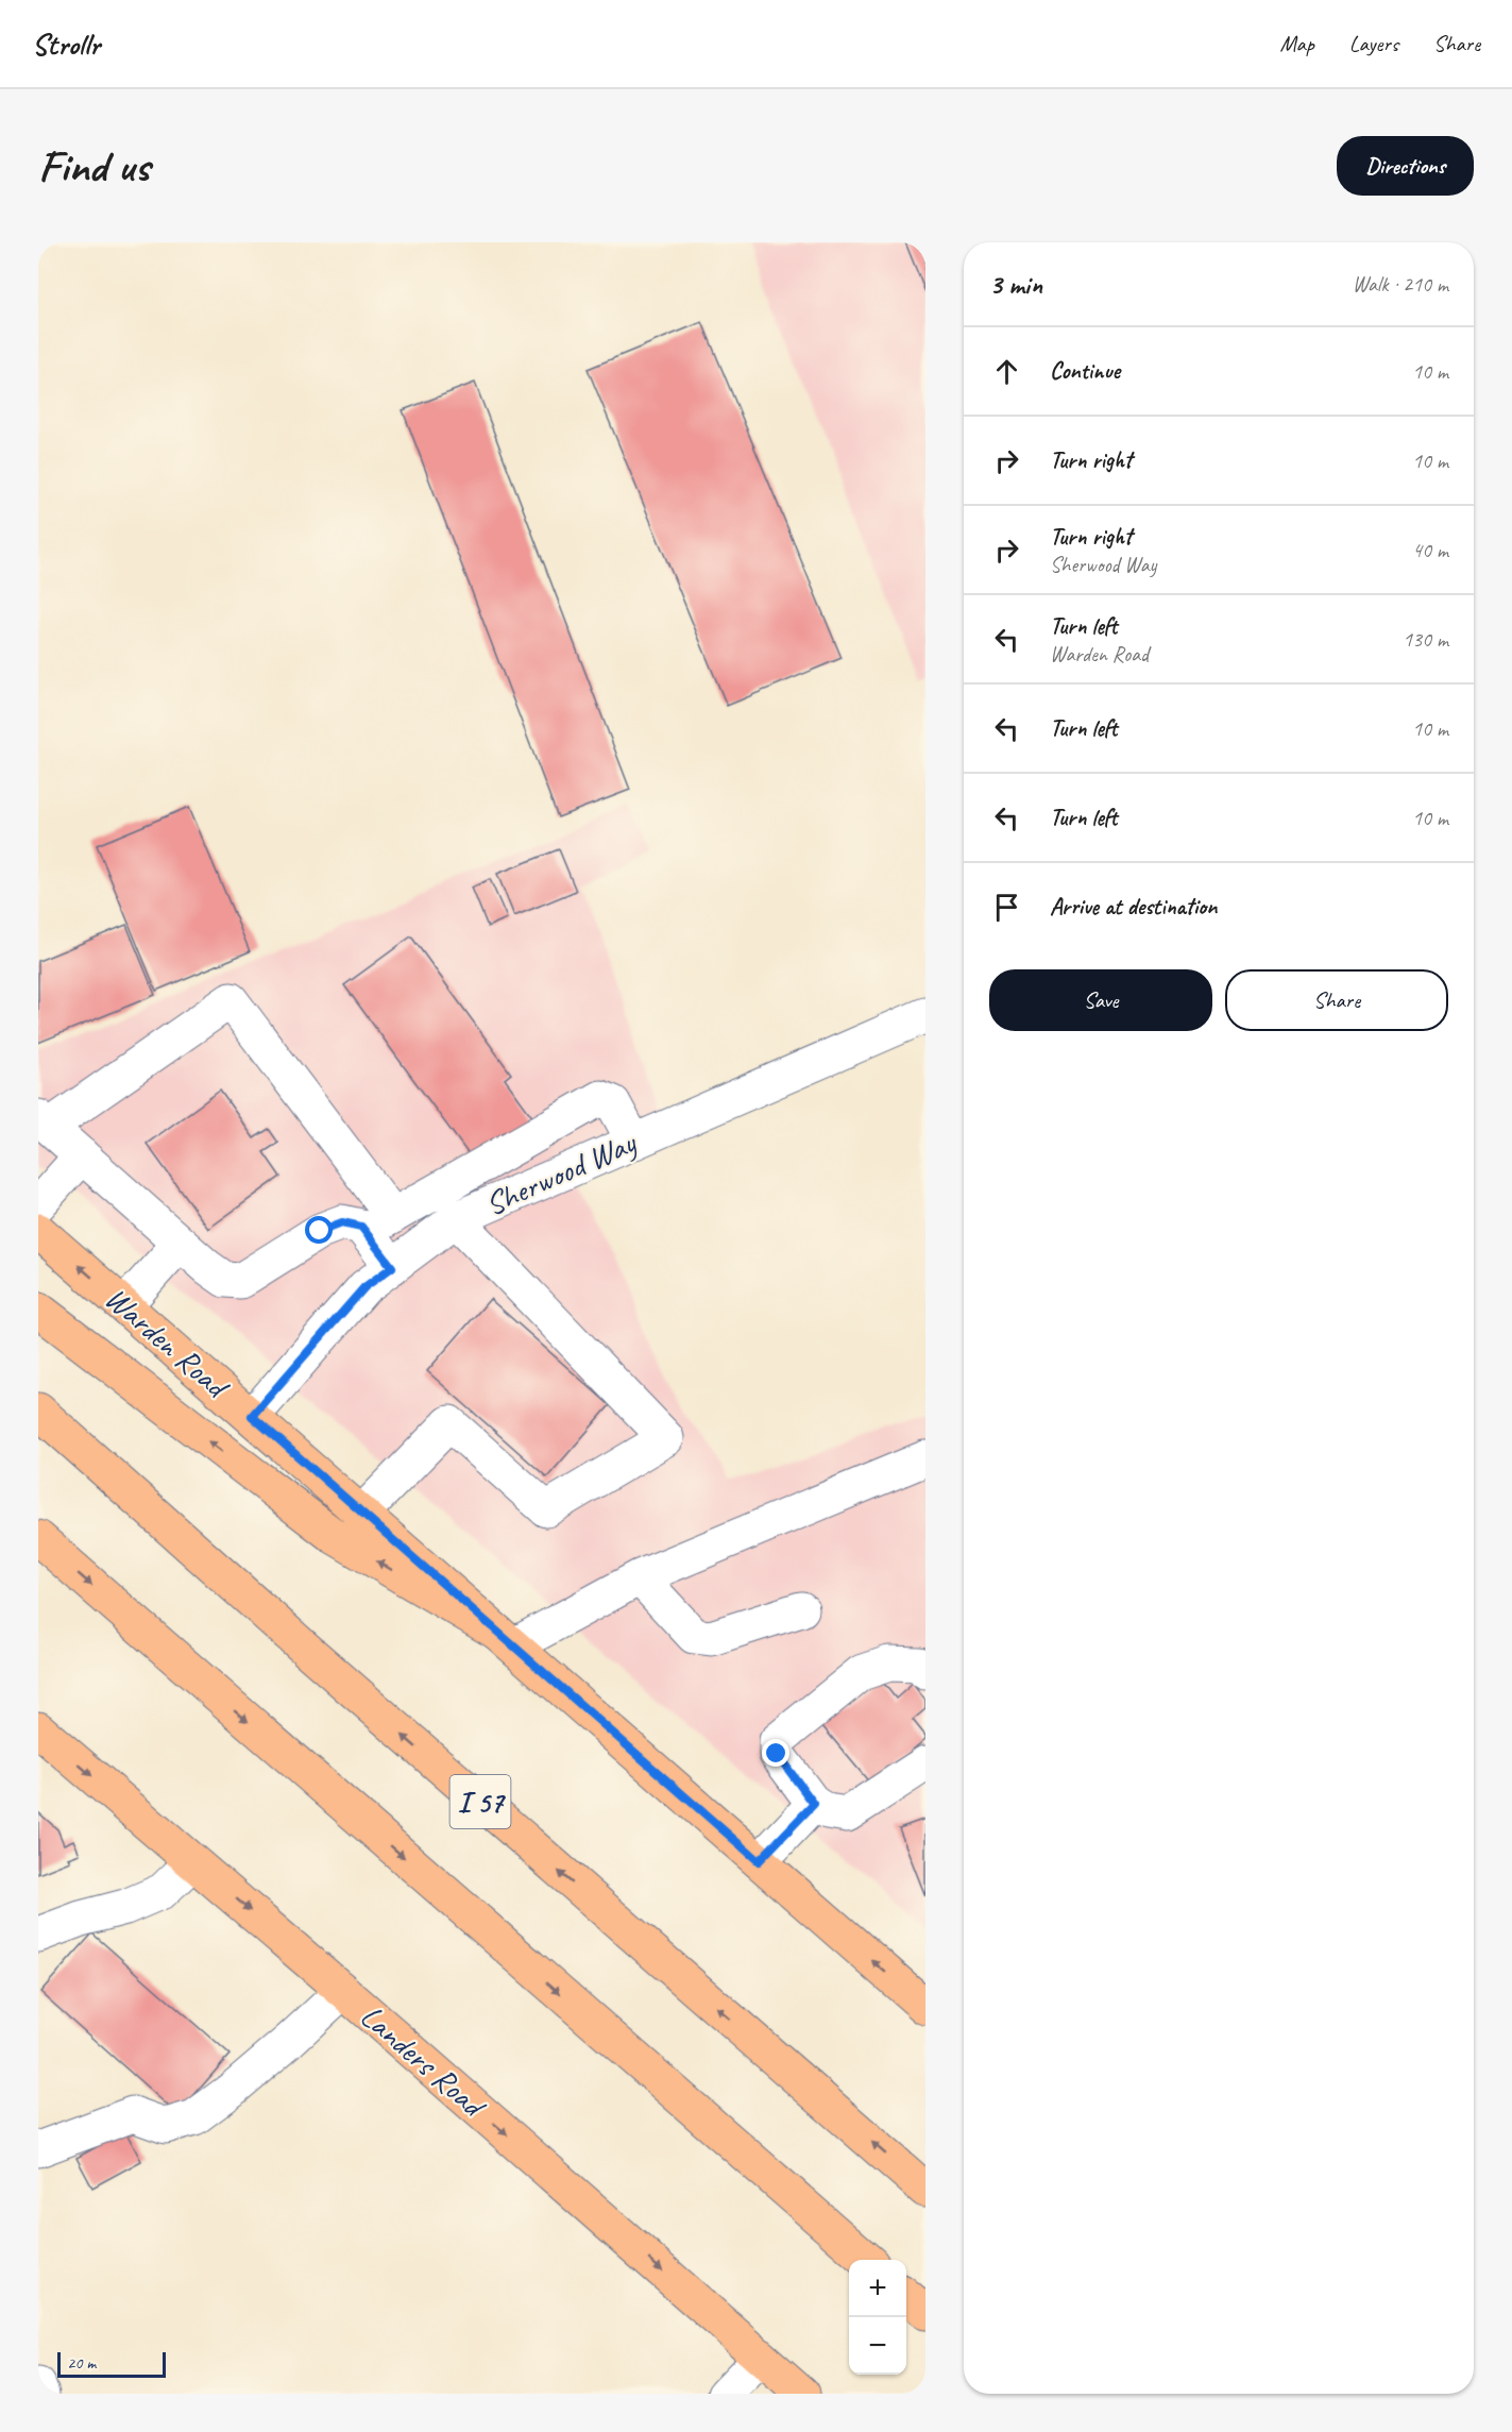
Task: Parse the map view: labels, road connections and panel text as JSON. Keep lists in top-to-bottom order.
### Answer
{
  "streets": {
    "main road": ["Warden Road", "I 57", "Landers Road"],
    "street": ["Sherwood Way"]
  },
  "crossings": [
    ["Sherwood Way", "Warden Road"]
  ],
  "scale_bar": "20 m",
  "page": {
    "header": "Strollr",
    "nav": ["Map", "Layers", "Share"],
    "buttons": [
      "Directions",
      ["Save", "Share"]
    ],
    "title": "Find us",
    "heading": ["3 min", "Walk · 210 m"],
    "list": [
      ["Continue", "10 m"],
      ["Turn right", "10 m"],
      ["Turn right", "Sherwood Way", "40 m"],
      ["Turn left", "Warden Road", "130 m"],
      ["Turn left", "10 m"],
      ["Turn left", "10 m"],
      "Arrive at destination"
    ],
    "map_buttons": ["+", "−"],
    "scale": "20 m"
  }
}
